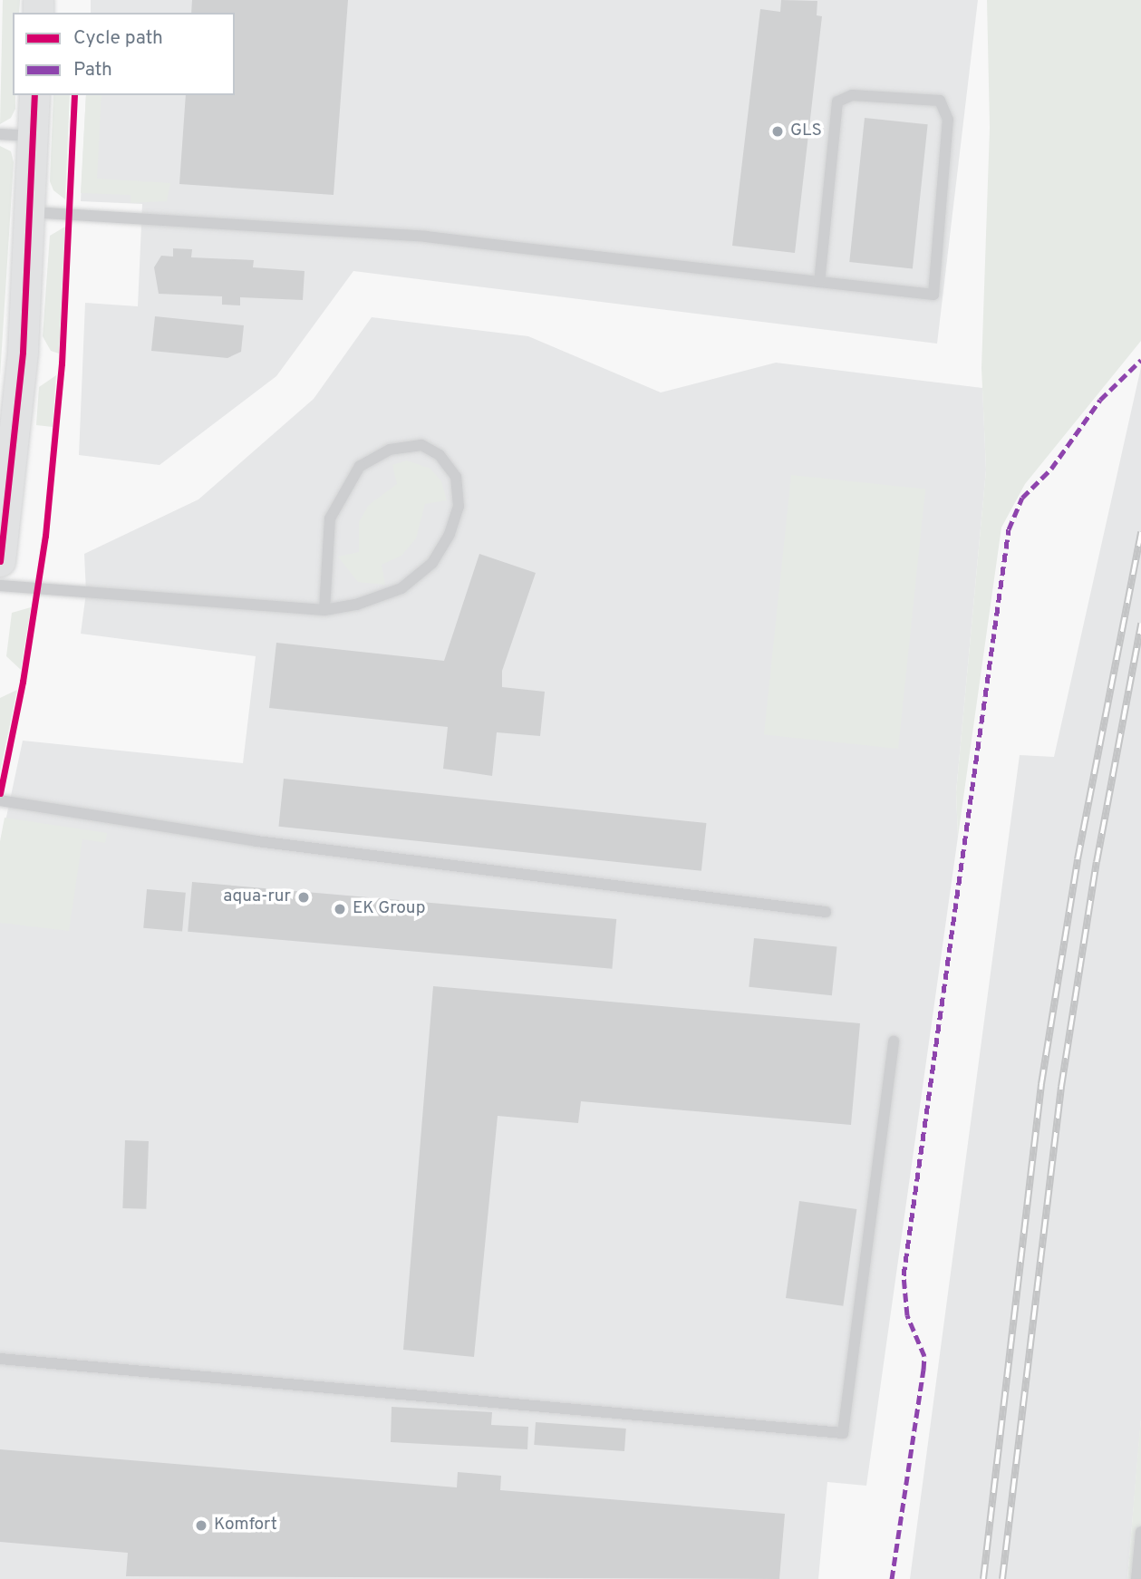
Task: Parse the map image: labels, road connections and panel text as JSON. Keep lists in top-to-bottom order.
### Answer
{
  "places": [
    "GLS",
    "aqua-rur",
    "EK Group",
    "Komfort"
  ],
  "legend": ["Cycle path", "Path"]
}
